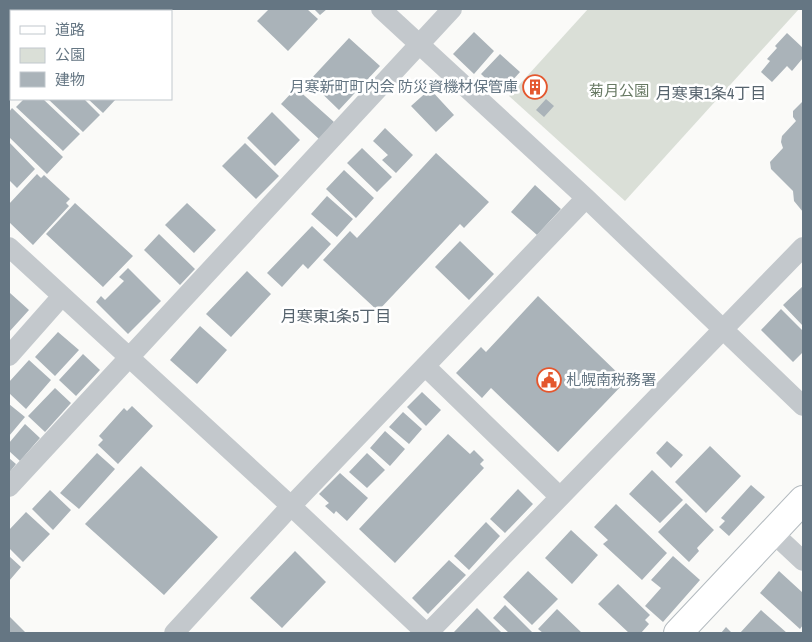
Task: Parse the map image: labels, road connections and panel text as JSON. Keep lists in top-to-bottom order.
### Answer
{
  "districts": ["月寒東1条4丁目", "月寒東1条5丁目"],
  "parks": ["菊月公園"],
  "places": {
    "building": ["月寒新町町内会 防災資機材保管庫"],
    "public building": ["札幌南税務署"]
  },
  "legend": ["道路", "公園", "建物"]
}
